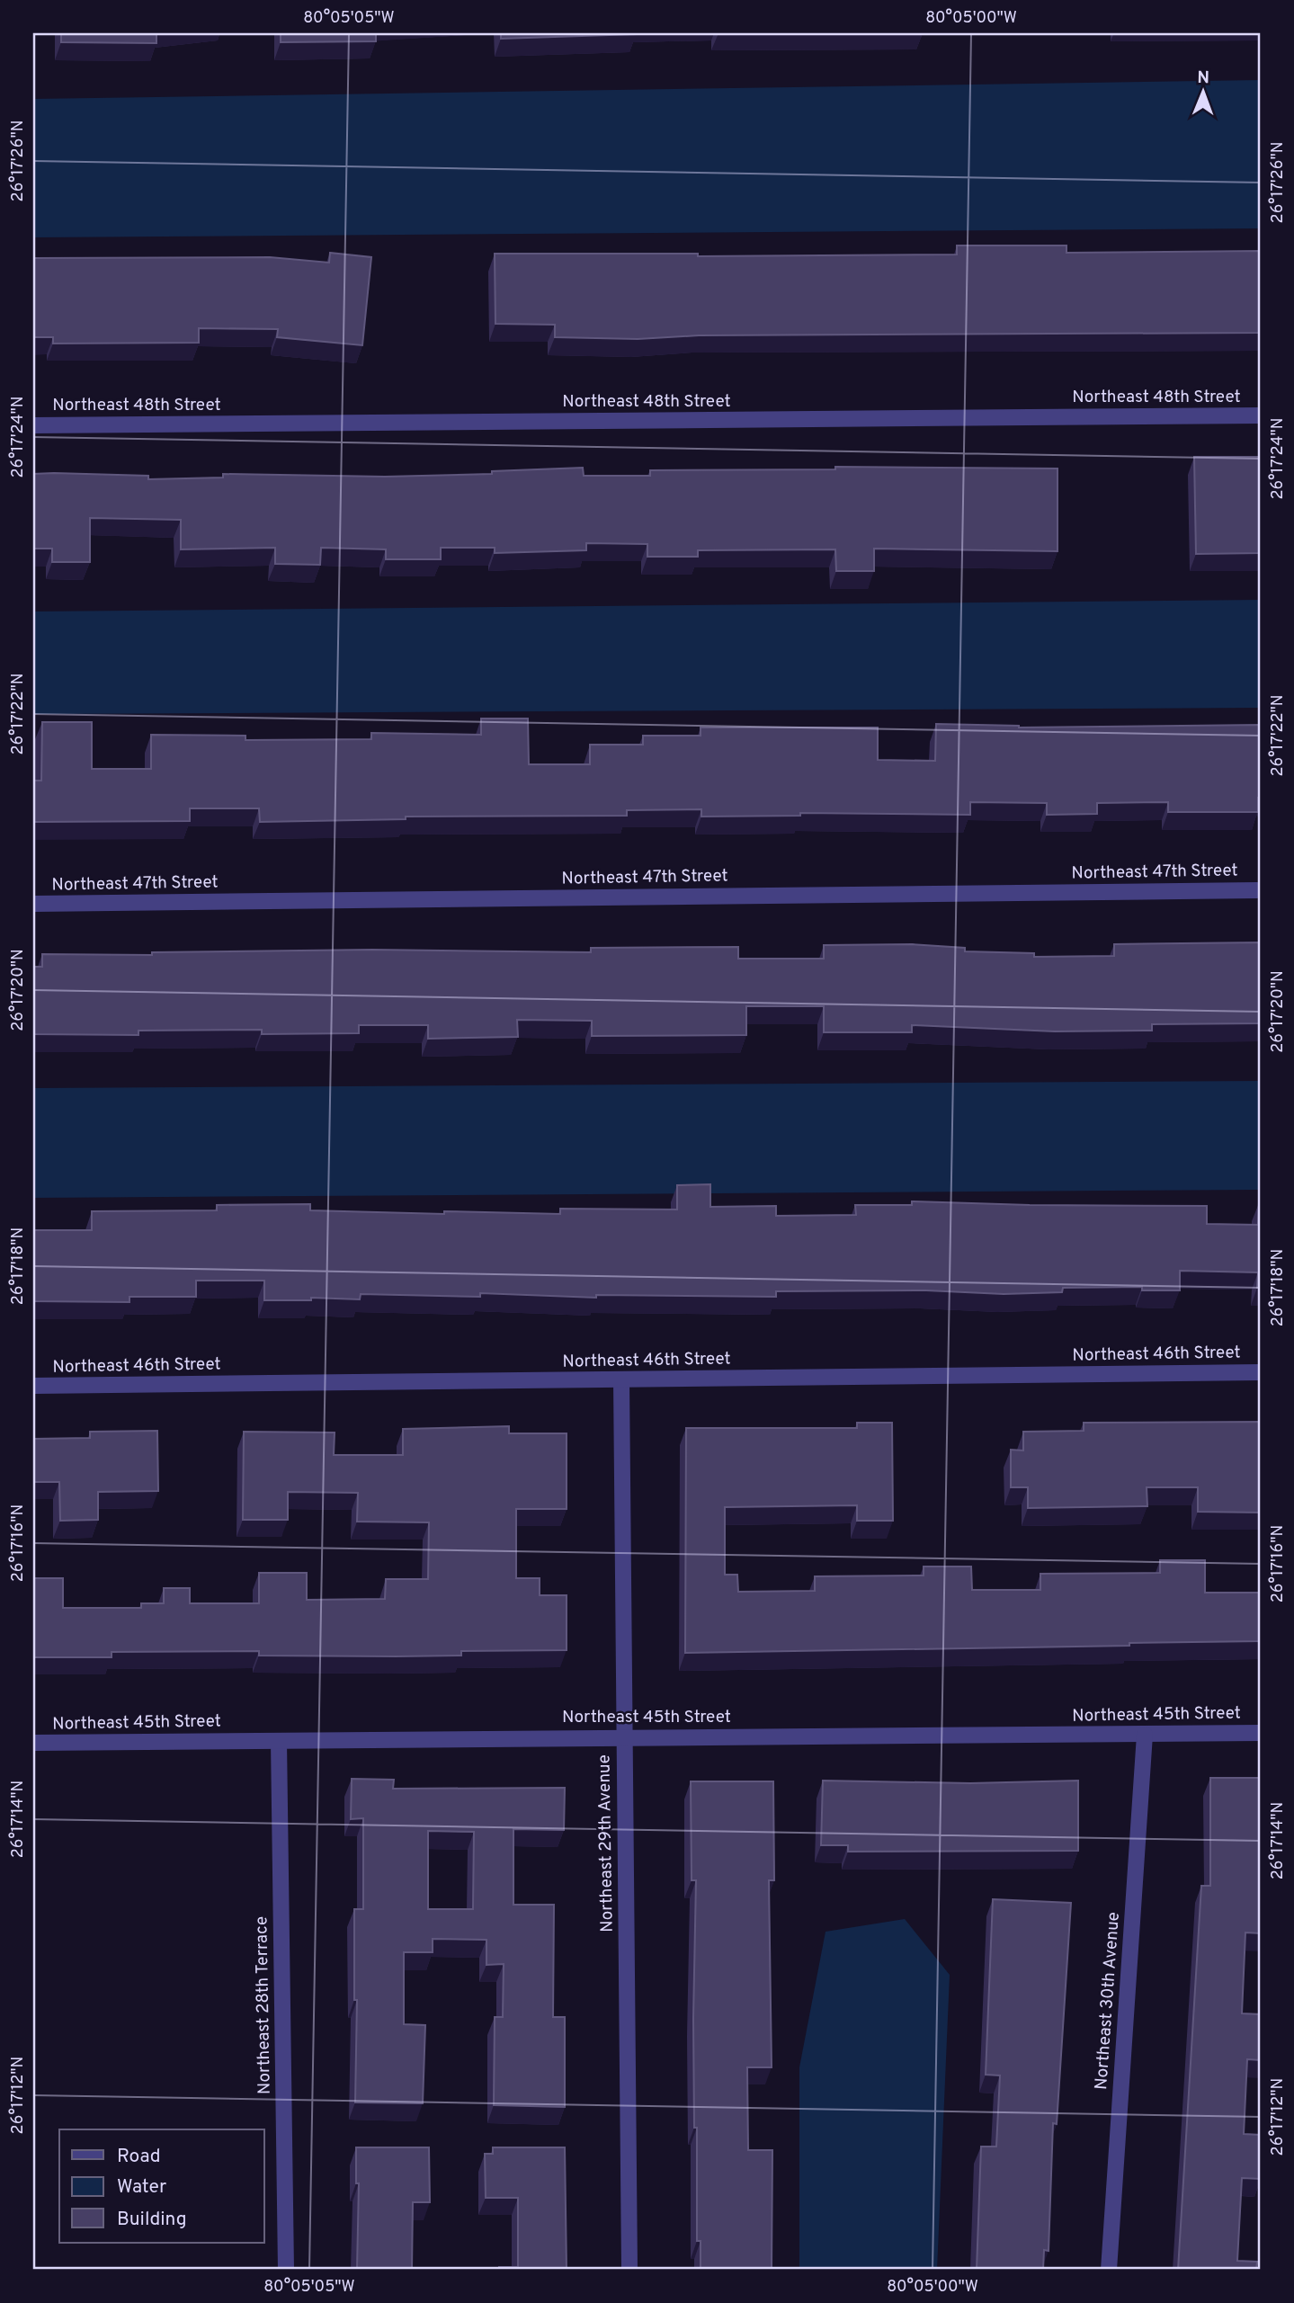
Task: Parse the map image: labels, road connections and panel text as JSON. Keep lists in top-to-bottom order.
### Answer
{
  "streets": {
    "street": [
      "Northeast 48th Street",
      "Northeast 47th Street",
      "Northeast 46th Street",
      "Northeast 45th Street",
      "Northeast 29th Avenue",
      "Northeast 30th Avenue",
      "Northeast 28th Terrace"
    ]
  },
  "crossings": [
    ["Northeast 46th Street", "Northeast 29th Avenue"],
    ["Northeast 45th Street", "Northeast 29th Avenue"],
    ["Northeast 45th Street", "Northeast 30th Avenue"],
    ["Northeast 45th Street", "Northeast 28th Terrace"]
  ],
  "legend": ["Road", "Water", "Building"],
  "north": "top",
  "coordinates": [
    "80°05'05\"W",
    "80°05'00\"W",
    "26°17'26\"N",
    "26°17'24\"N",
    "26°17'22\"N",
    "26°17'20\"N",
    "26°17'18\"N",
    "26°17'16\"N",
    "26°17'14\"N",
    "26°17'12\"N"
  ]
}
